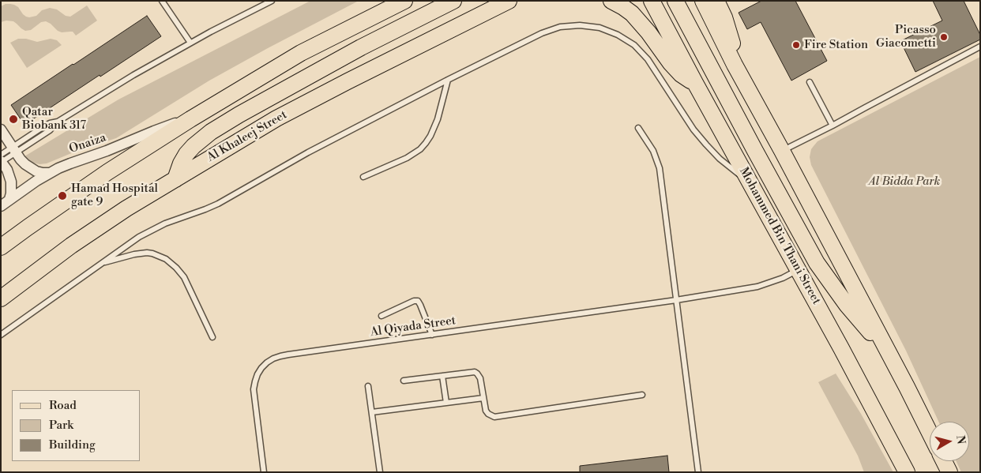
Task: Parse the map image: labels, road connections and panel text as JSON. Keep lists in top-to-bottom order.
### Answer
{
  "streets": {
    "main road": ["Al Khaleej Street", "Mohammed Bin Thani Street"],
    "street": ["Onaiza"],
    "lane": ["Al Qiyada Street"]
  },
  "crossings": [
    ["Mohammed Bin Thani Street", "Al Qiyada Street"]
  ],
  "parks": ["Al Bidda Park"],
  "places": [
    "Picasso Giacometti",
    "Fire Station",
    "Qatar Biobank 317",
    "Hamad Hospital gate 9"
  ],
  "legend": ["Road", "Park", "Building"],
  "north": "right"
}
